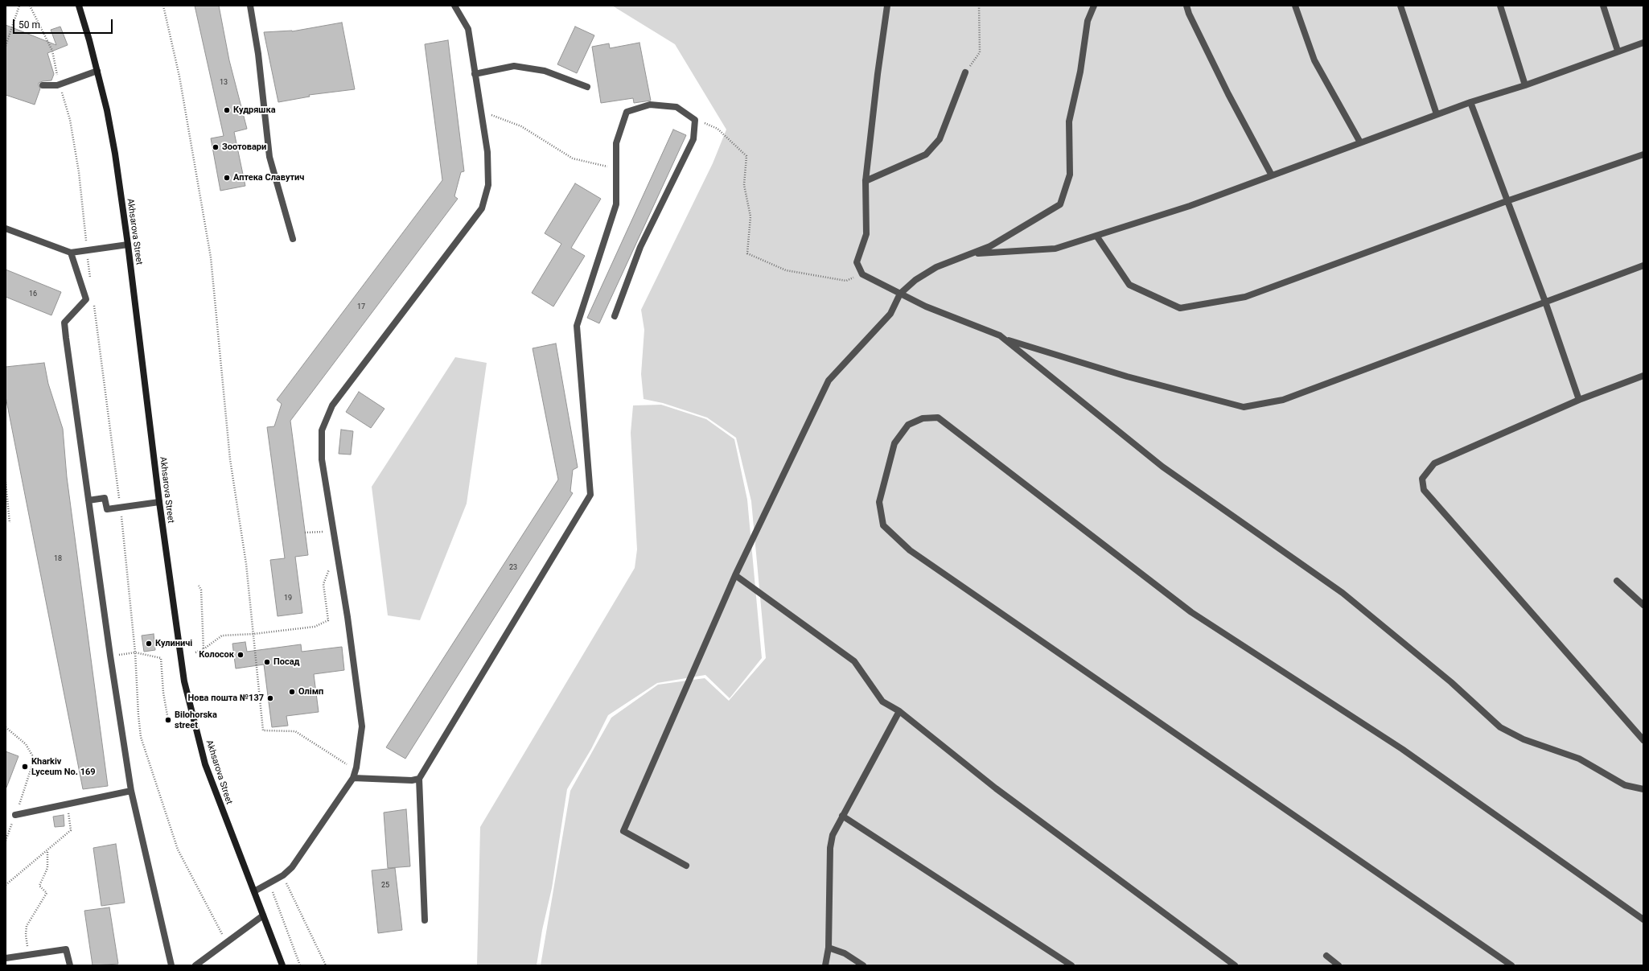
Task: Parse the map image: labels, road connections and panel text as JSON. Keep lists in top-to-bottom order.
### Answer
{
  "streets": {
    "main road": ["Akhsarova Street"]
  },
  "places": [
    "Кудряшка",
    "Зоотовари",
    "Аптека Славутич",
    "Кулиничі",
    "Колосок",
    "Посад",
    "Олімп",
    "Нова пошта №137",
    "Bilohorska street",
    "Kharkiv Lyceum No. 169"
  ],
  "house_numbers": [
    "13",
    "16",
    "17",
    "18",
    "23",
    "19",
    "25"
  ],
  "scale_bar": "50 m"
}
